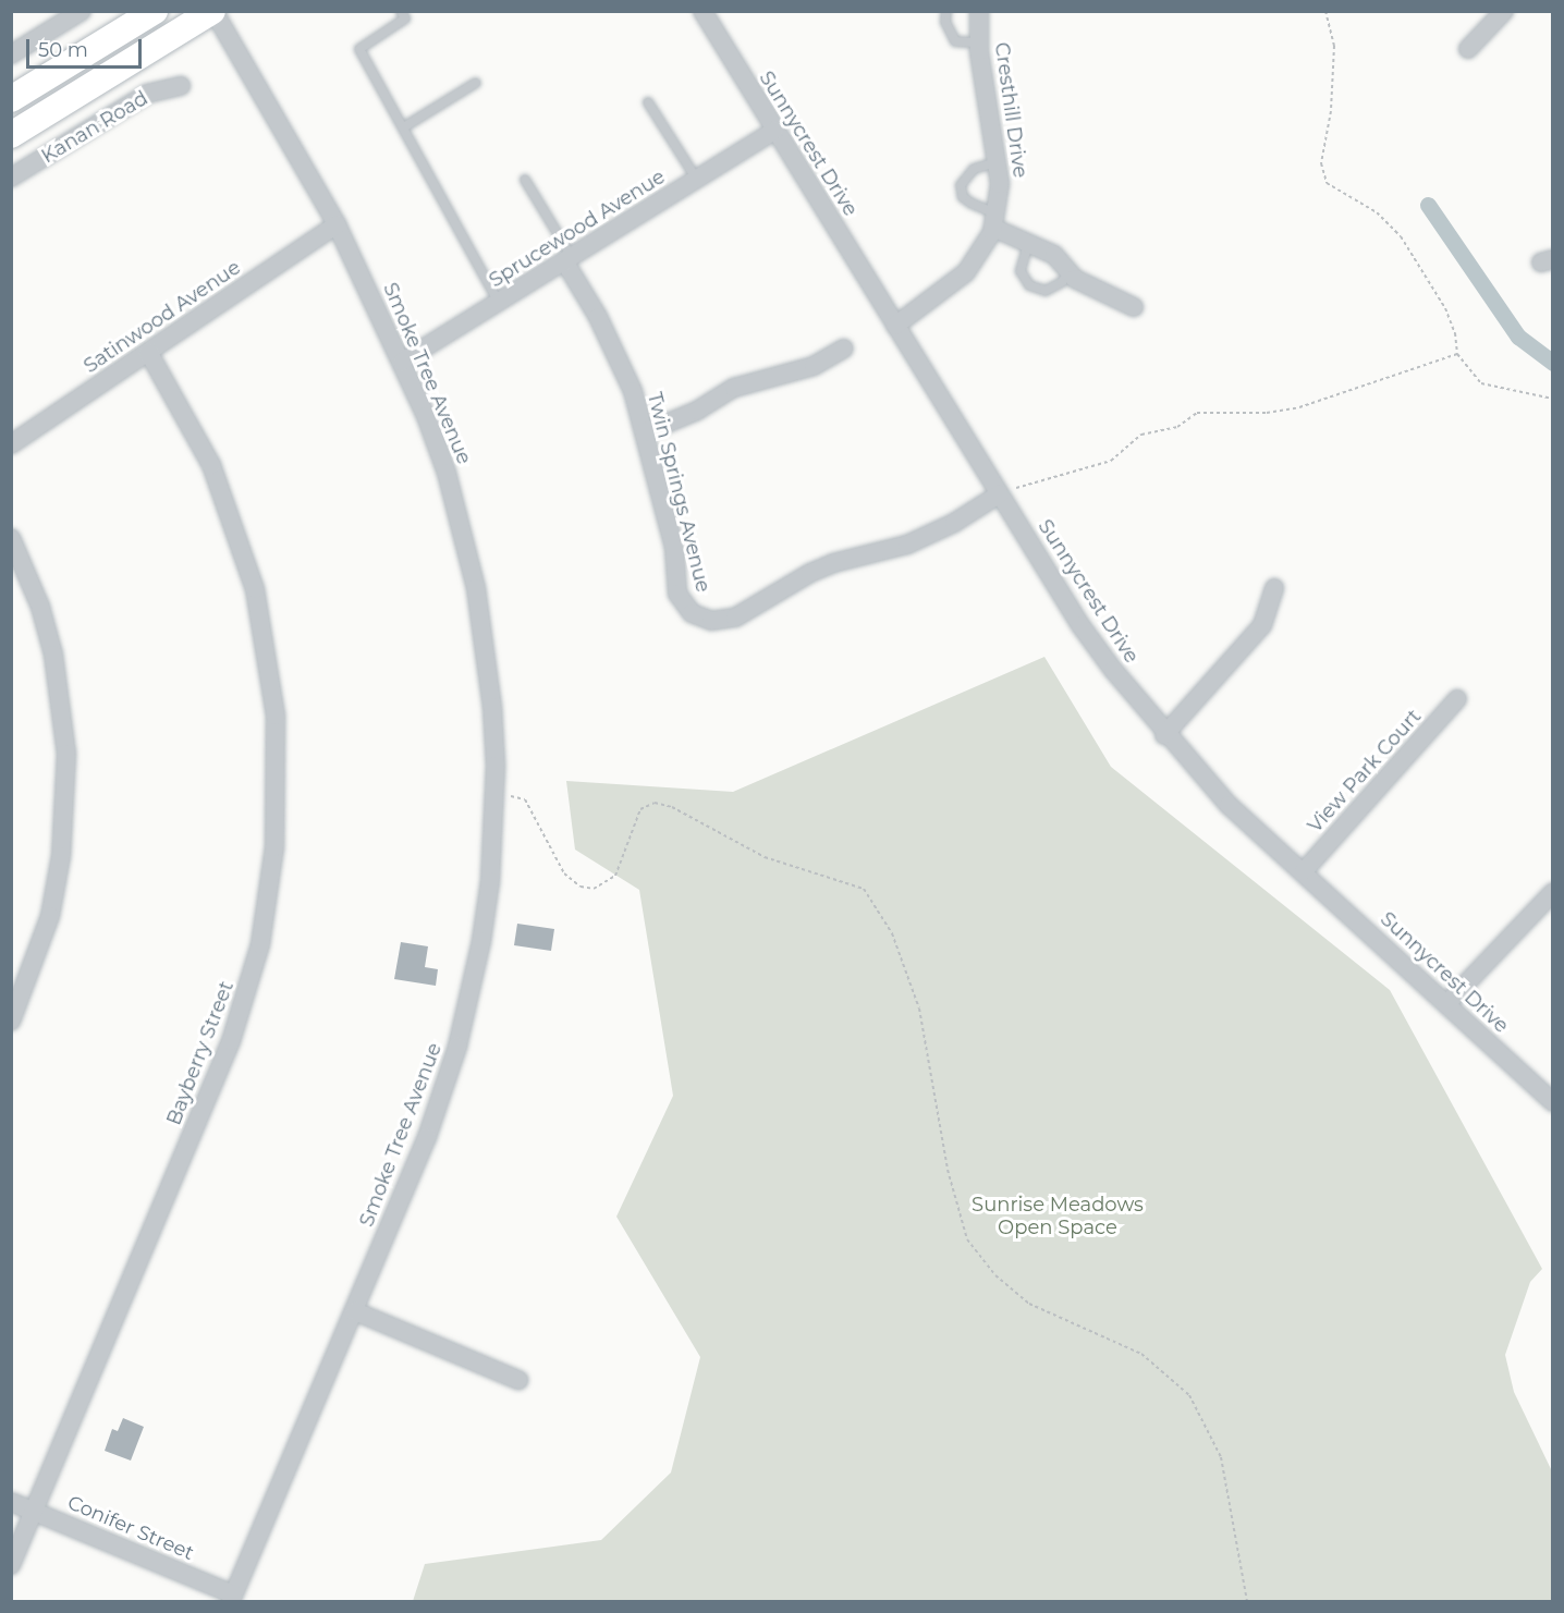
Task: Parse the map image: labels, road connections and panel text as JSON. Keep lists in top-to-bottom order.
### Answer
{
  "streets": {
    "main road": ["Kanan Road"],
    "street": [
      "Cresthill Drive",
      "Sunnycrest Drive",
      "Sprucewood Avenue",
      "Satinwood Avenue",
      "Smoke Tree Avenue",
      "Twin Springs Avenue",
      "View Park Court",
      "Bayberry Street",
      "Conifer Street"
    ]
  },
  "crossings": [
    ["Cresthill Drive", "Sunnycrest Drive"],
    ["Kanan Road", "Smoke Tree Avenue"],
    ["Sunnycrest Drive", "Sprucewood Avenue"],
    ["Sunnycrest Drive", "Twin Springs Avenue"],
    ["Sunnycrest Drive", "View Park Court"],
    ["Sprucewood Avenue", "Smoke Tree Avenue"],
    ["Sprucewood Avenue", "Twin Springs Avenue"],
    ["Satinwood Avenue", "Smoke Tree Avenue"],
    ["Satinwood Avenue", "Bayberry Street"],
    ["Smoke Tree Avenue", "Conifer Street"],
    ["Bayberry Street", "Conifer Street"]
  ],
  "parks": ["Sunrise Meadows Open Space"],
  "scale_bar": "50 m"
}
